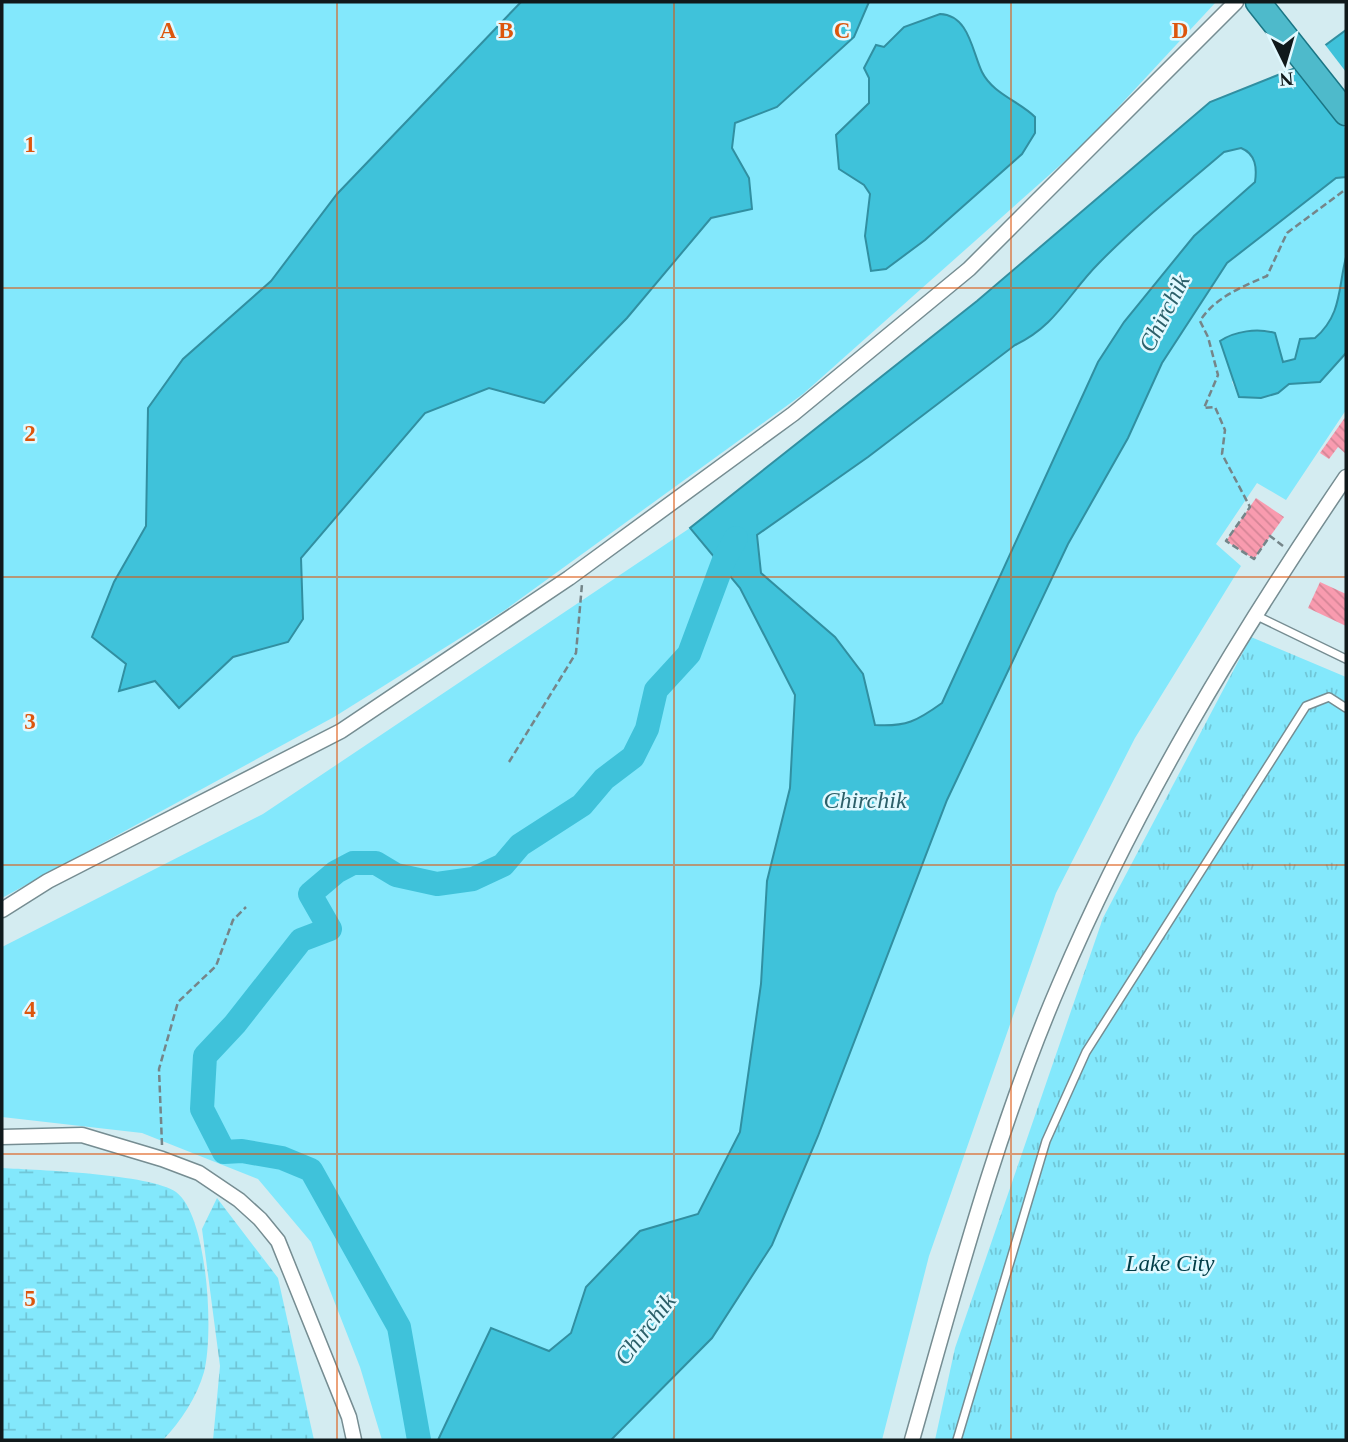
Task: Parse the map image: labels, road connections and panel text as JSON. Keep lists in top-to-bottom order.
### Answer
{
  "water": ["Chirchik"],
  "parks": ["Lake City"],
  "north": "bottom",
  "grid": {
    "columns": [
      "A",
      "B",
      "C",
      "D"
    ],
    "rows": [
      "1",
      "2",
      "3",
      "4",
      "5"
    ]
  }
}
